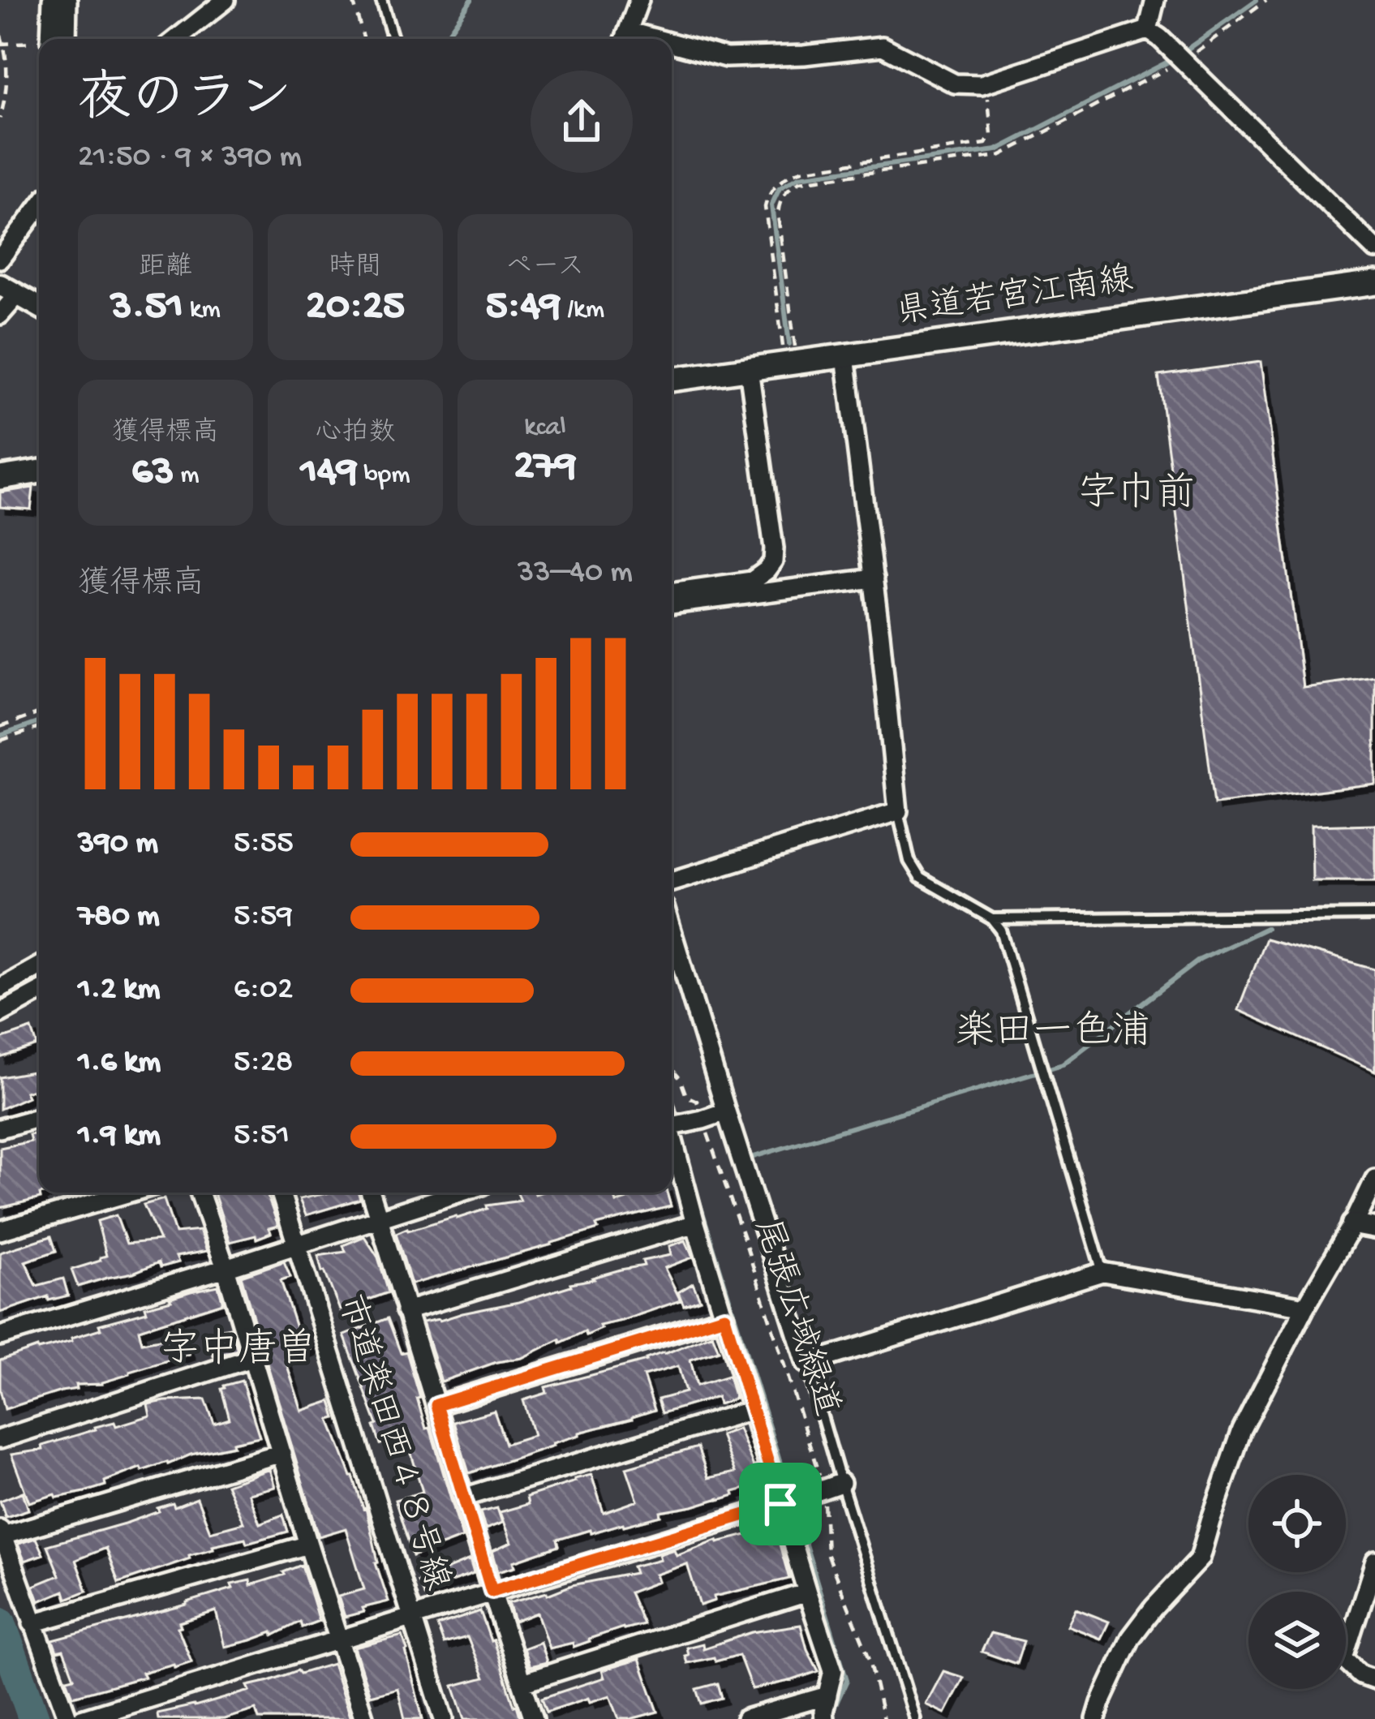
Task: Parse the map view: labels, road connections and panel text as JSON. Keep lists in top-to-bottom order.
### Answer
{
  "streets": {
    "main road": ["県道若宮江南線"],
    "street": ["市道楽田西４８号線"],
    "path": ["尾張広域緑道"]
  },
  "districts": ["字巾前", "楽田一色浦", "字中唐曽"],
  "page": {
    "heading": ["夜のラン", "21:50 · 9 × 390 m"],
    "stats": [
      ["距離", "3.51 km"],
      ["時間", "20:25"],
      ["ペース", "5:49 /km"],
      ["獲得標高", "63 m"],
      ["心拍数", "149 bpm"],
      ["kcal", "279"]
    ],
    "chart": ["獲得標高", "33–40 m"],
    "list": [
      {
        "name": "390 m",
        "note": "5:55"
      },
      {
        "name": "780 m",
        "note": "5:59"
      },
      {
        "name": "1.2 km",
        "note": "6:02"
      },
      {
        "name": "1.6 km",
        "note": "5:28"
      },
      {
        "name": "1.9 km",
        "note": "5:51"
      }
    ]
  }
}
